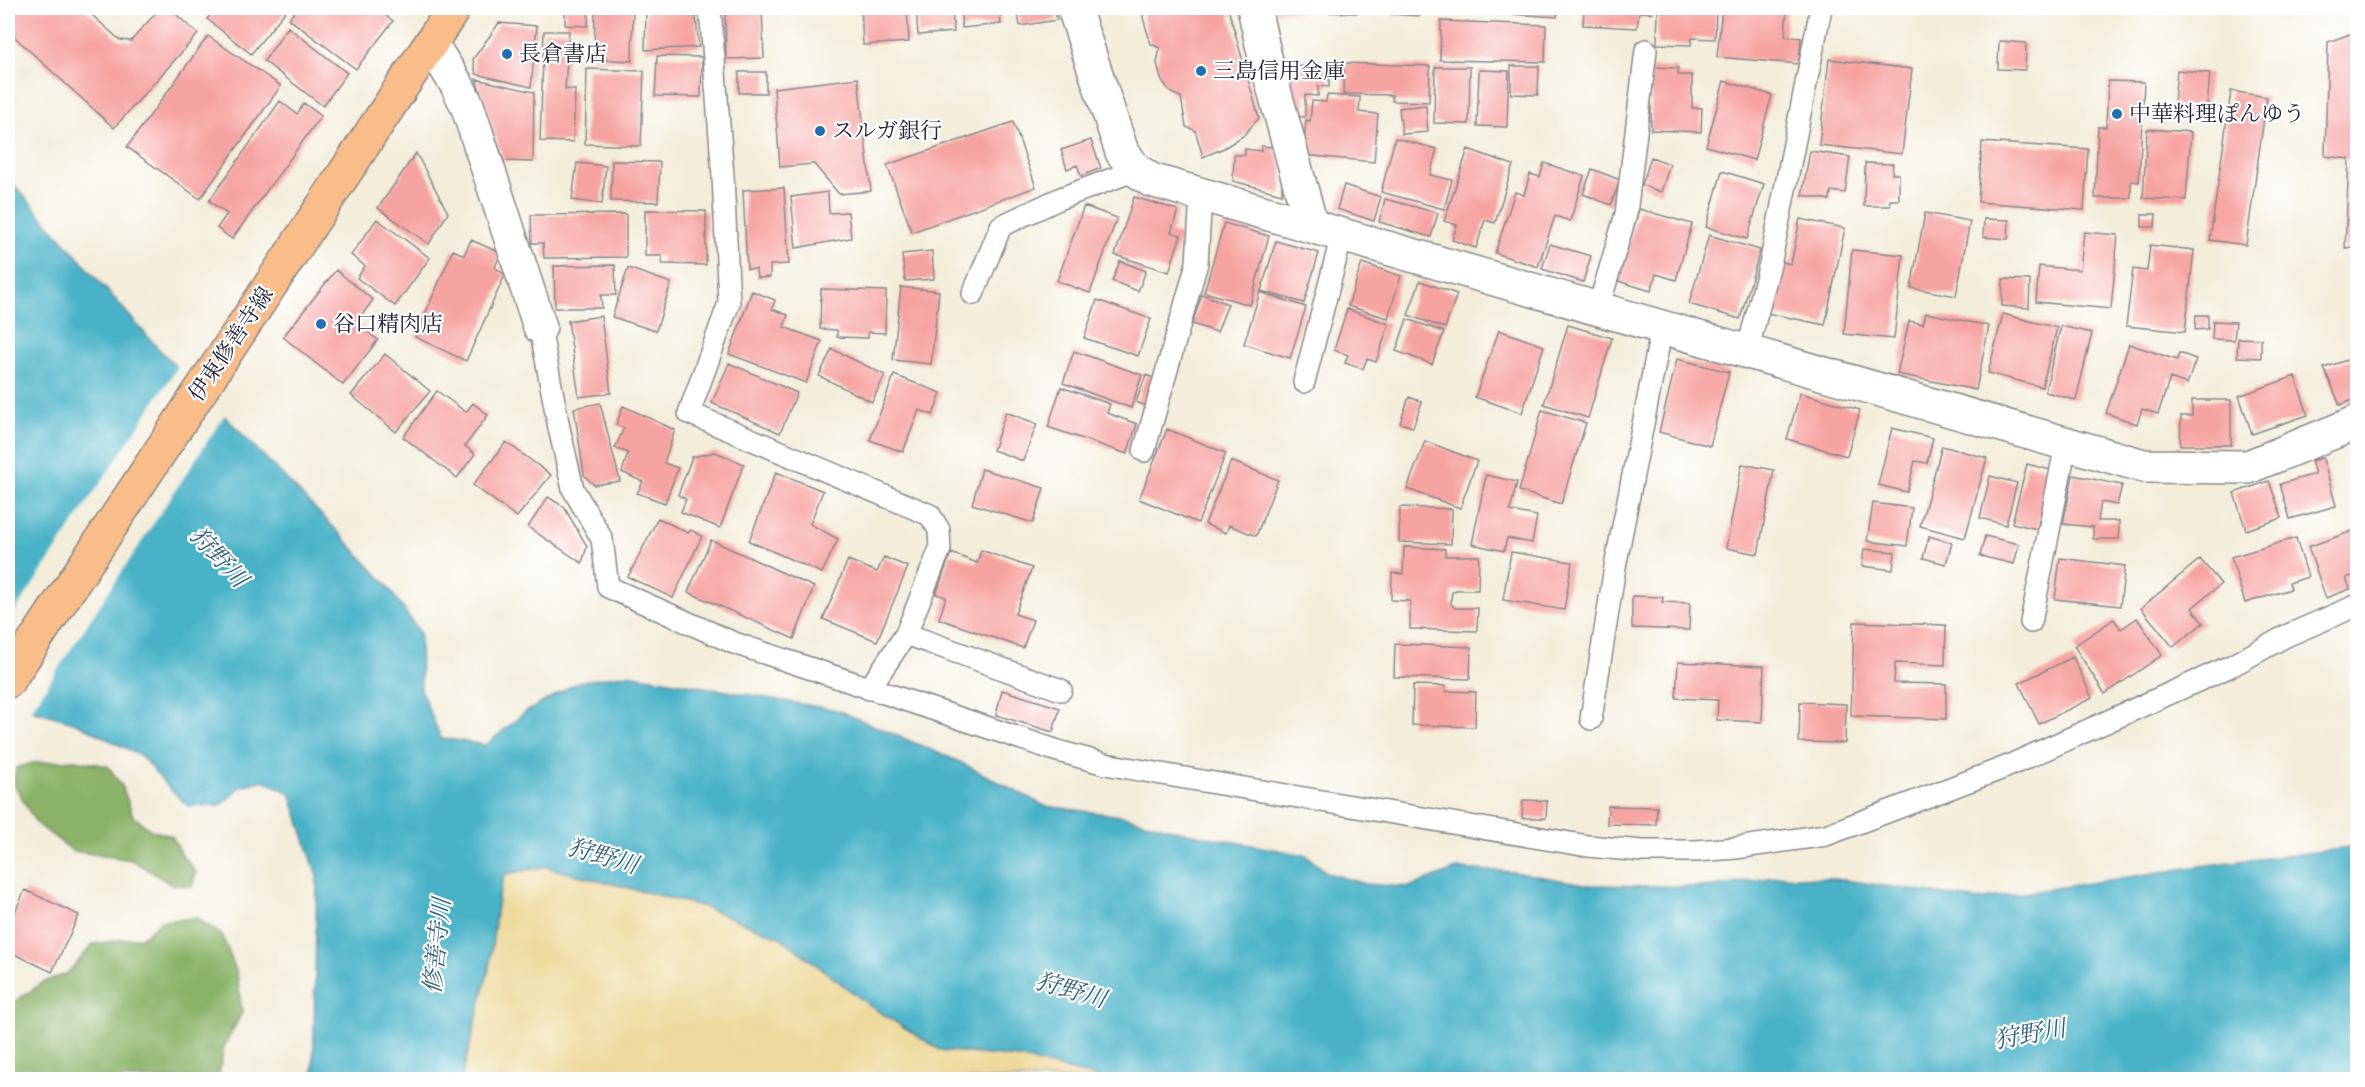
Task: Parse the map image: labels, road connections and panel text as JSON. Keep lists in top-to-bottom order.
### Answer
{
  "streets": {
    "main road": ["伊東修善寺線"]
  },
  "water": ["狩野川", "修善寺川"],
  "places": [
    "長倉書店",
    "三島信用金庫",
    "中華料理ぽんゆう",
    "スルガ銀行",
    "谷口精肉店"
  ]
}
